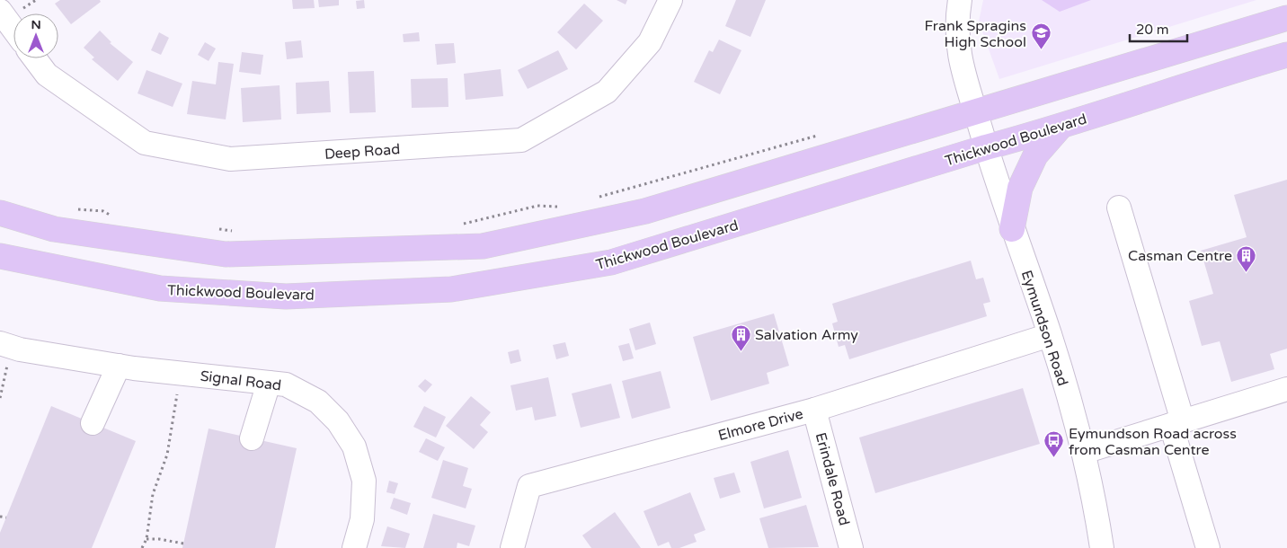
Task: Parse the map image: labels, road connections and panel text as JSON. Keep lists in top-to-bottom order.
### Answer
{
  "streets": {
    "main road": ["Thickwood Boulevard"],
    "street": [
      "Deep Road",
      "Eymundson Road",
      "Signal Road",
      "Elmore Drive",
      "Erindale Road"
    ]
  },
  "crossings": [
    ["Thickwood Boulevard", "Eymundson Road"],
    ["Eymundson Road", "Elmore Drive"],
    ["Elmore Drive", "Erindale Road"]
  ],
  "places": {
    "school or university": ["Frank Spragins High School"],
    "building": ["Casman Centre", "Salvation Army"],
    "bus stop": ["Eymundson Road across from Casman Centre"]
  },
  "scale_bar": "20 m",
  "north": "top"
}
